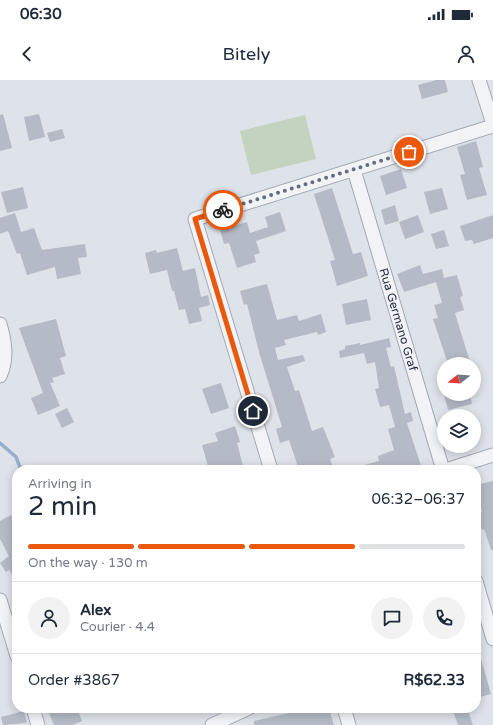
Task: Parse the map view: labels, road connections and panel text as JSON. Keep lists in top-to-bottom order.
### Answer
{
  "streets": {
    "street": ["Rua Germano Graf"]
  },
  "north": "left",
  "page": {
    "status": "06:30",
    "header": "Bitely",
    "heading": ["2 min", "Arriving in", "06:32–06:37"],
    "panel": [
      "Alex",
      "Courier · 4.4",
      "Order #3867",
      "R$62.33"
    ],
    "bar": "On the way · 130 m"
  }
}
